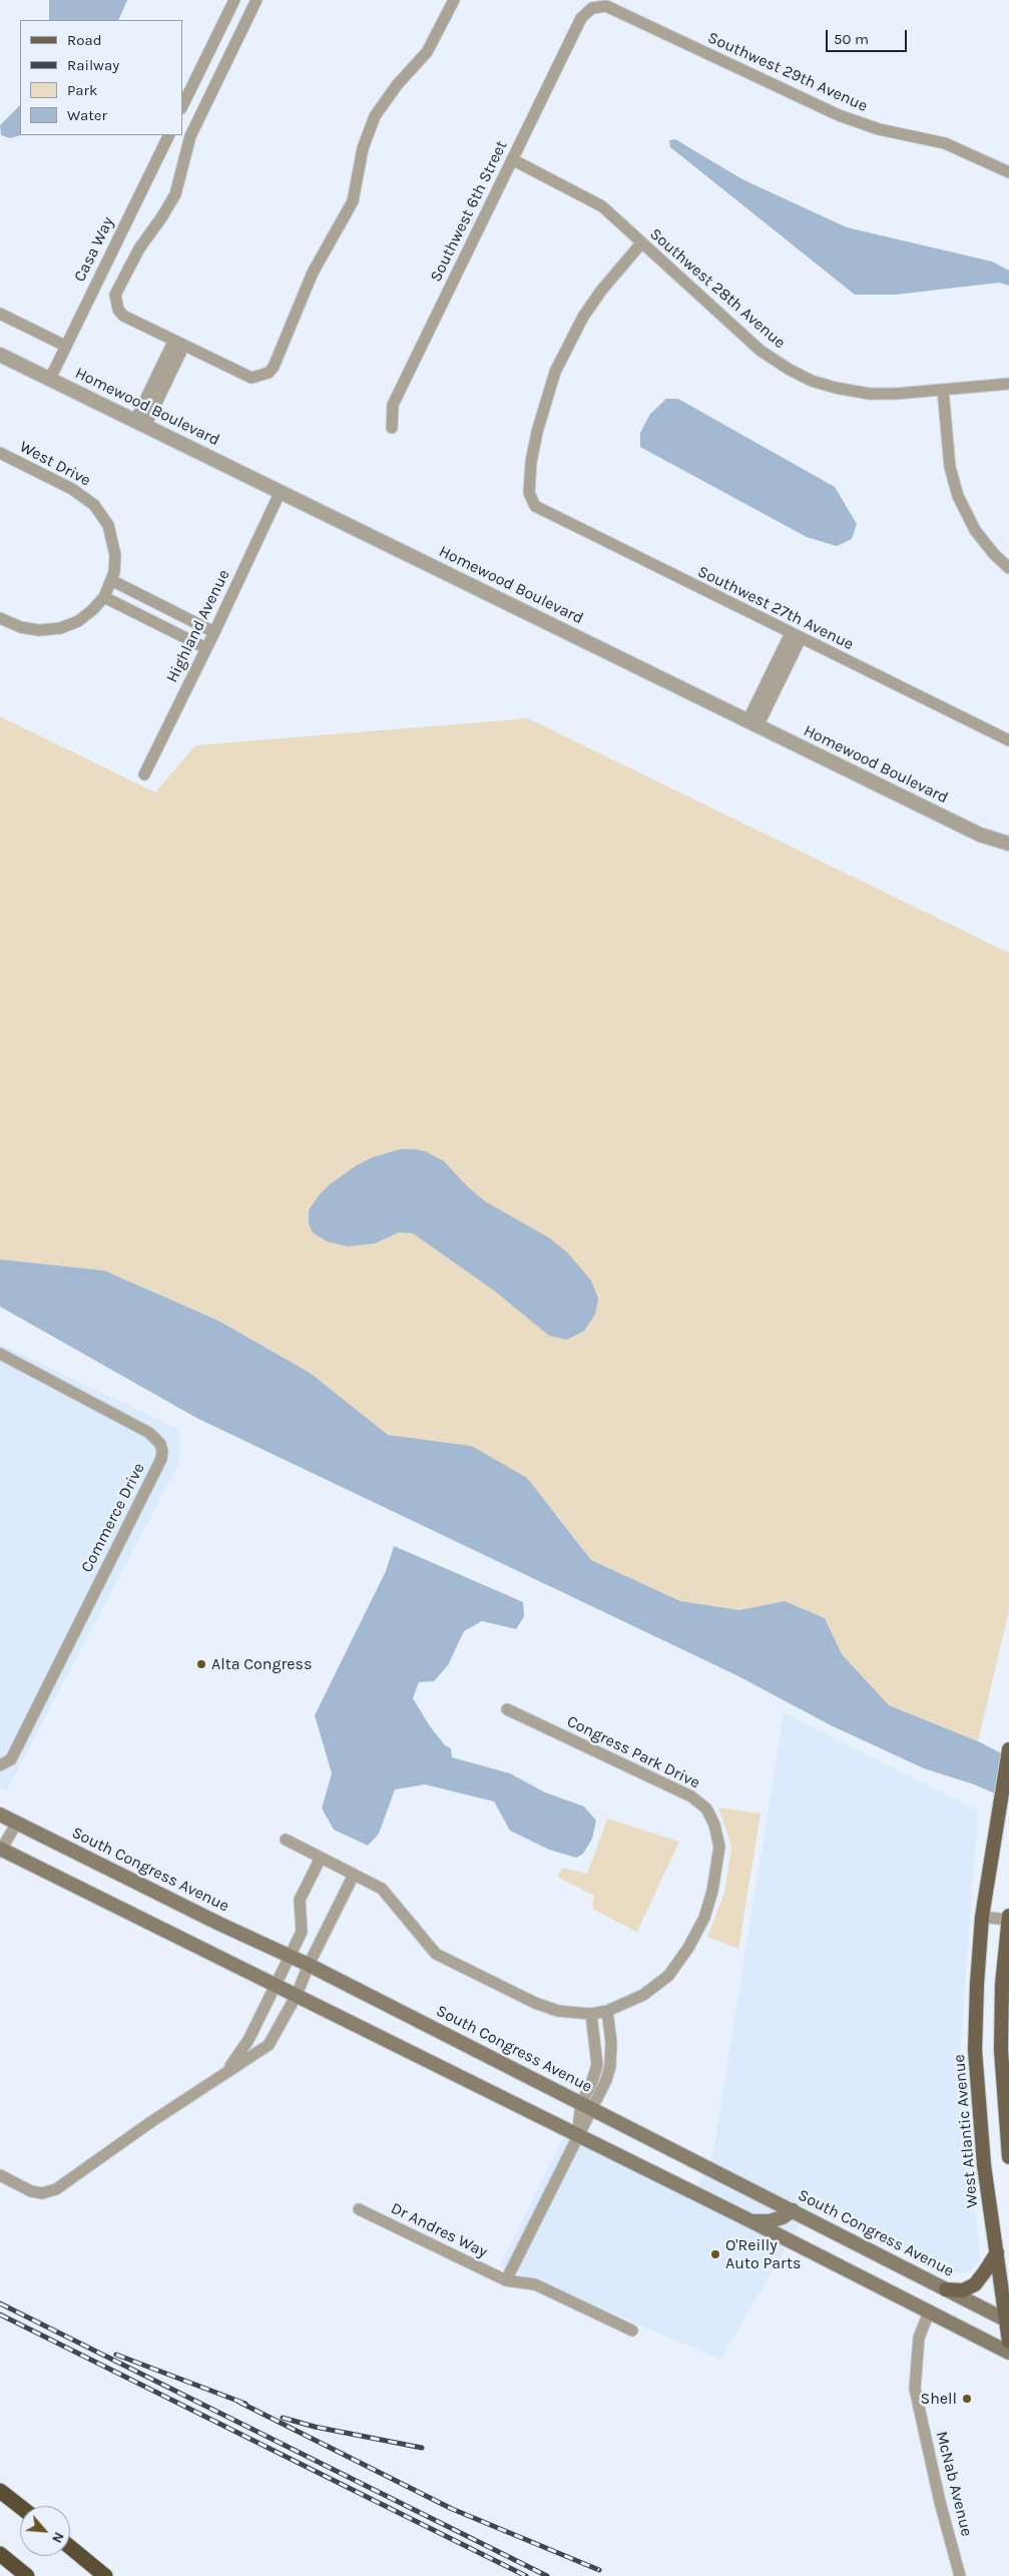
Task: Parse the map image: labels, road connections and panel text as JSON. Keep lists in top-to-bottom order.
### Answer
{
  "streets": {
    "main road": ["South Congress Avenue", "West Atlantic Avenue"],
    "street": [
      "Southwest 29th Avenue",
      "Southwest 6th Street",
      "Casa Way",
      "Southwest 28th Avenue",
      "Homewood Boulevard",
      "West Drive",
      "Southwest 27th Avenue",
      "Highland Avenue",
      "Commerce Drive",
      "Congress Park Drive",
      "Dr Andres Way",
      "McNab Avenue"
    ]
  },
  "crossings": [
    ["Southwest 29th Avenue", "Southwest 6th Street"],
    ["Southwest 6th Street", "Southwest 28th Avenue"],
    ["Casa Way", "Homewood Boulevard"],
    ["Southwest 28th Avenue", "Southwest 27th Avenue"],
    ["Homewood Boulevard", "Highland Avenue"],
    ["South Congress Avenue", "West Atlantic Avenue"]
  ],
  "places": ["Alta Congress", "O'Reilly Auto Parts", "Shell"],
  "legend": [
    "Road",
    "Railway",
    "Park",
    "Water"
  ],
  "scale_bar": "50 m",
  "north": "bottom right"
}
